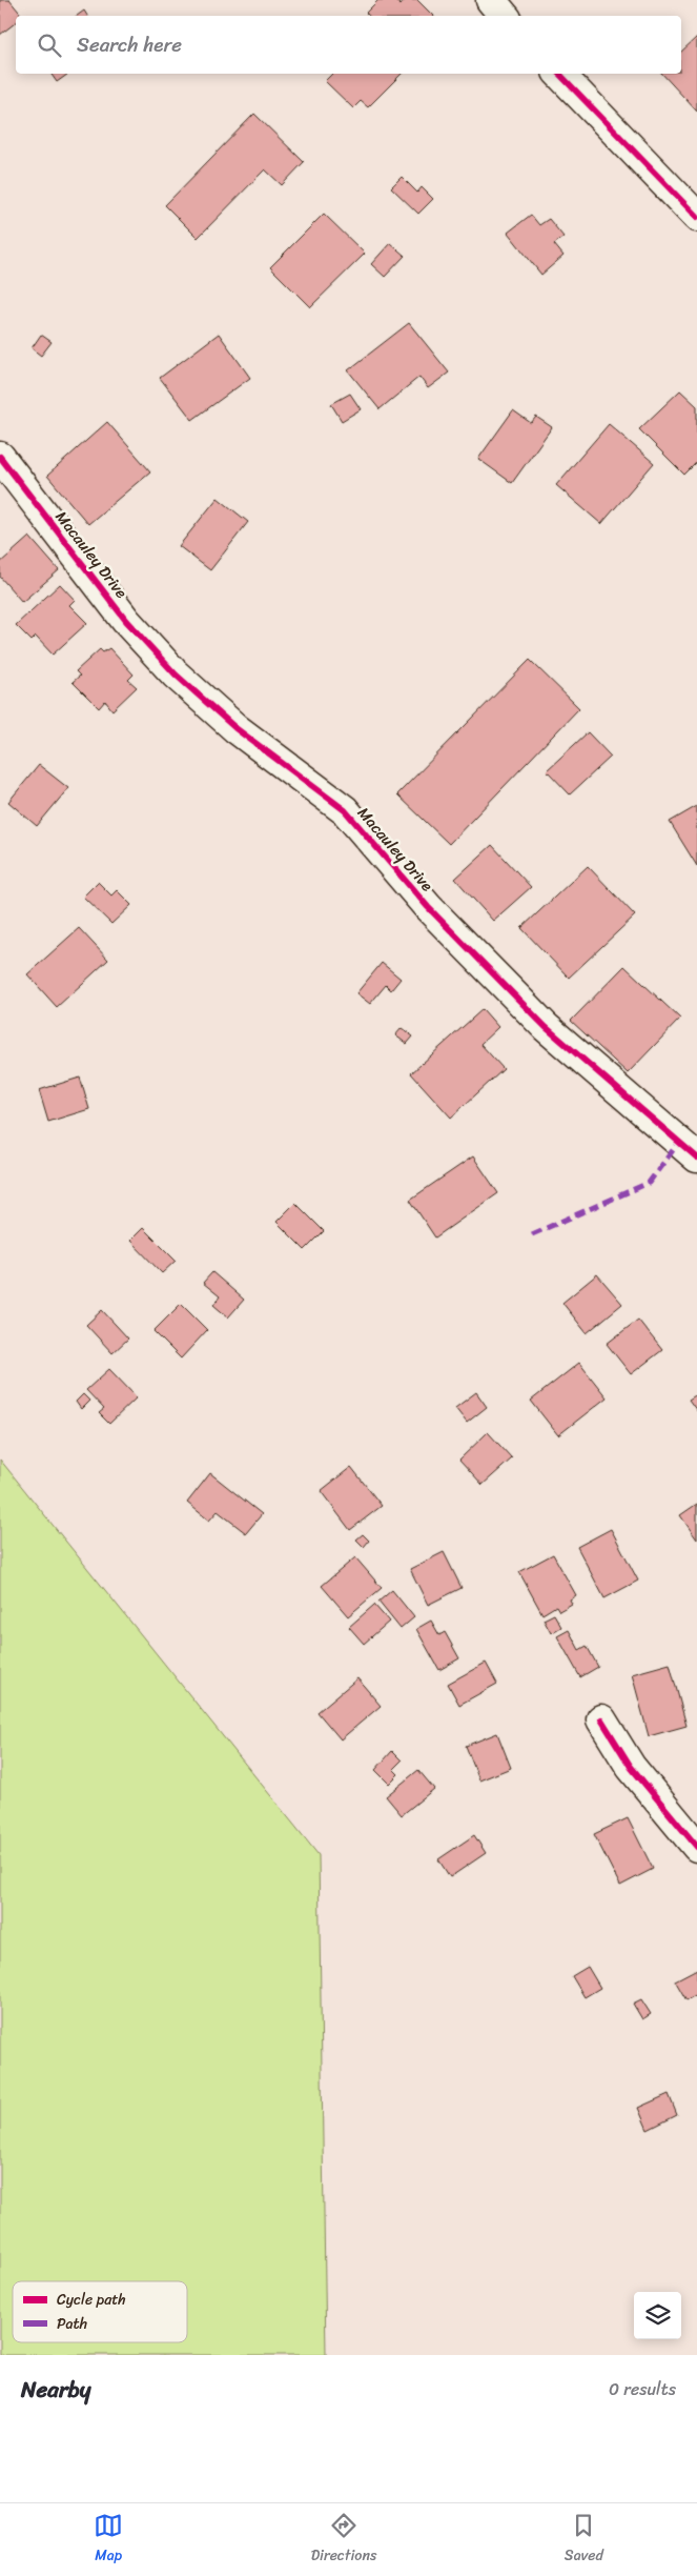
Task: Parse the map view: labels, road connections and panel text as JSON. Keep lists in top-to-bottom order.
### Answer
{
  "streets": {
    "street": ["Macauley Drive"]
  },
  "legend": ["Cycle path", "Path"],
  "page": {
    "search": "Search here",
    "heading": ["Nearby", "0 results"],
    "nav": ["Map", "Directions", "Saved"]
  }
}
